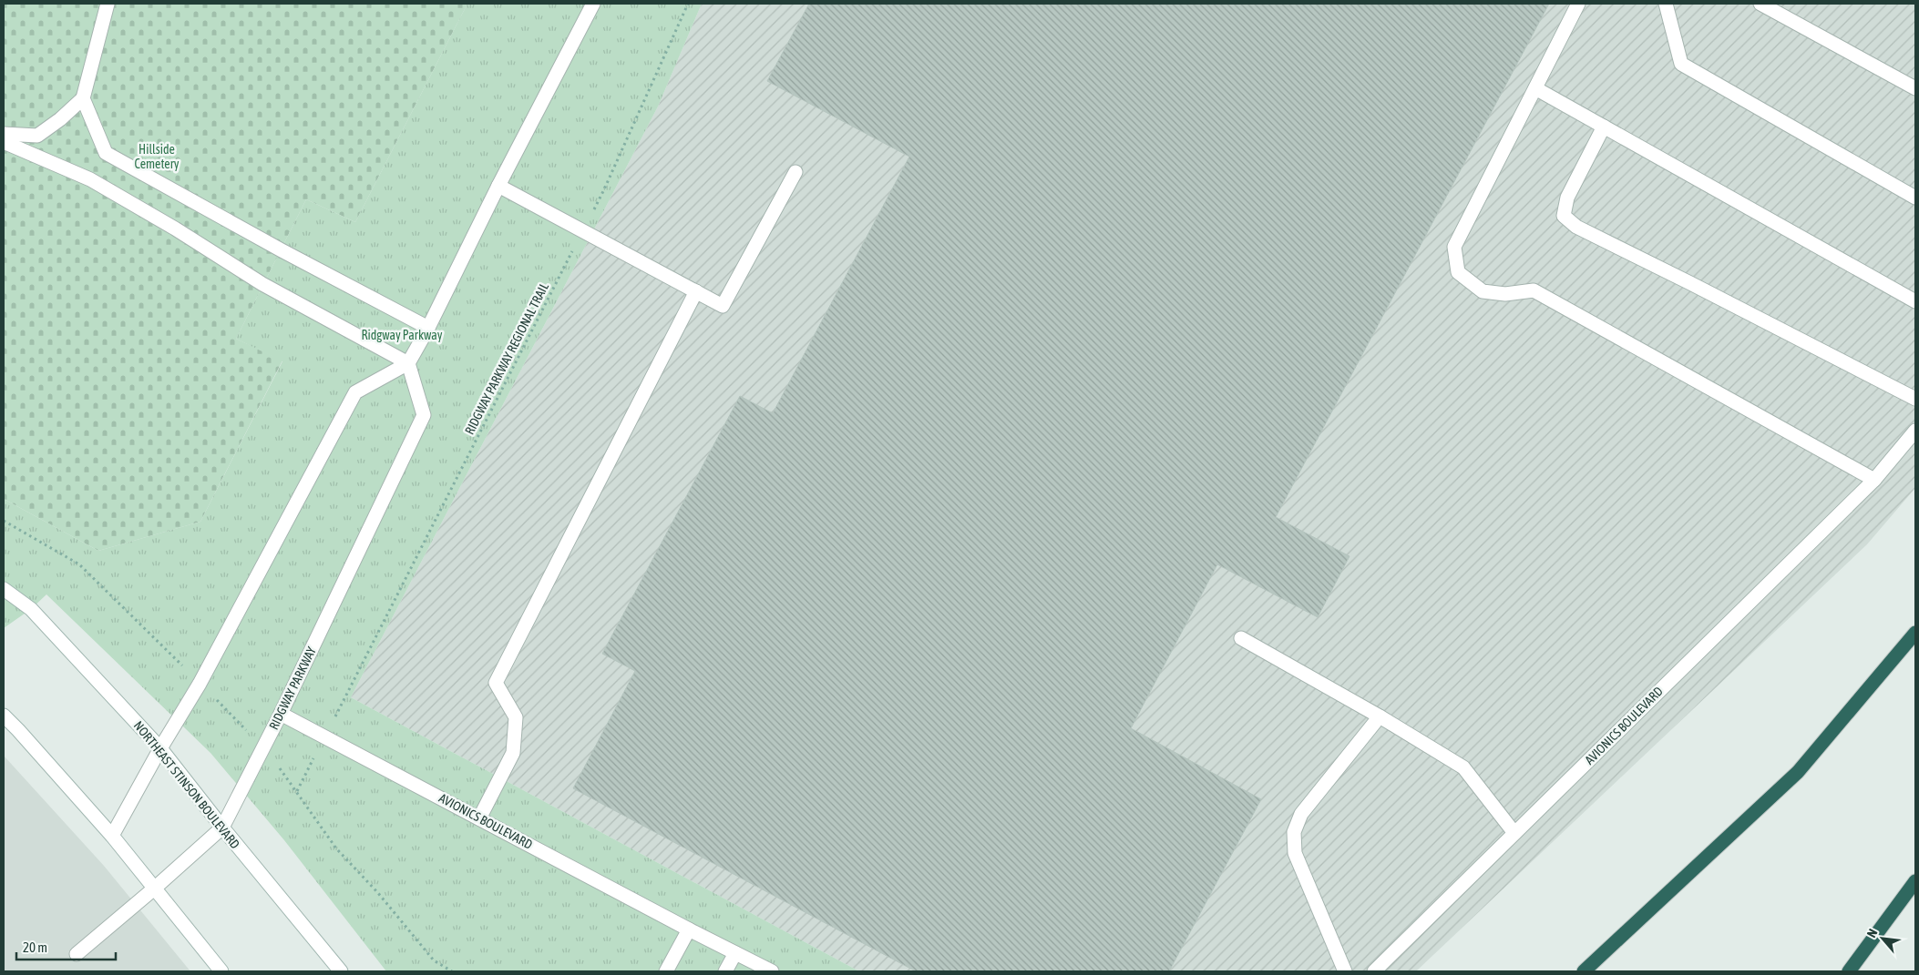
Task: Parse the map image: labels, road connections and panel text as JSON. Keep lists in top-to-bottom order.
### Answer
{
  "streets": {
    "street": ["RIDGWAY PARKWAY", "AVIONICS BOULEVARD", "NORTHEAST STINSON BOULEVARD"],
    "path": ["RIDGWAY PARKWAY REGIONAL TRAIL"]
  },
  "crossings": [
    ["RIDGWAY PARKWAY", "AVIONICS BOULEVARD"],
    ["RIDGWAY PARKWAY", "NORTHEAST STINSON BOULEVARD"]
  ],
  "parks": ["Hillside Cemetery", "Ridgway Parkway"],
  "scale_bar": "20 m",
  "north": "top left"
}
